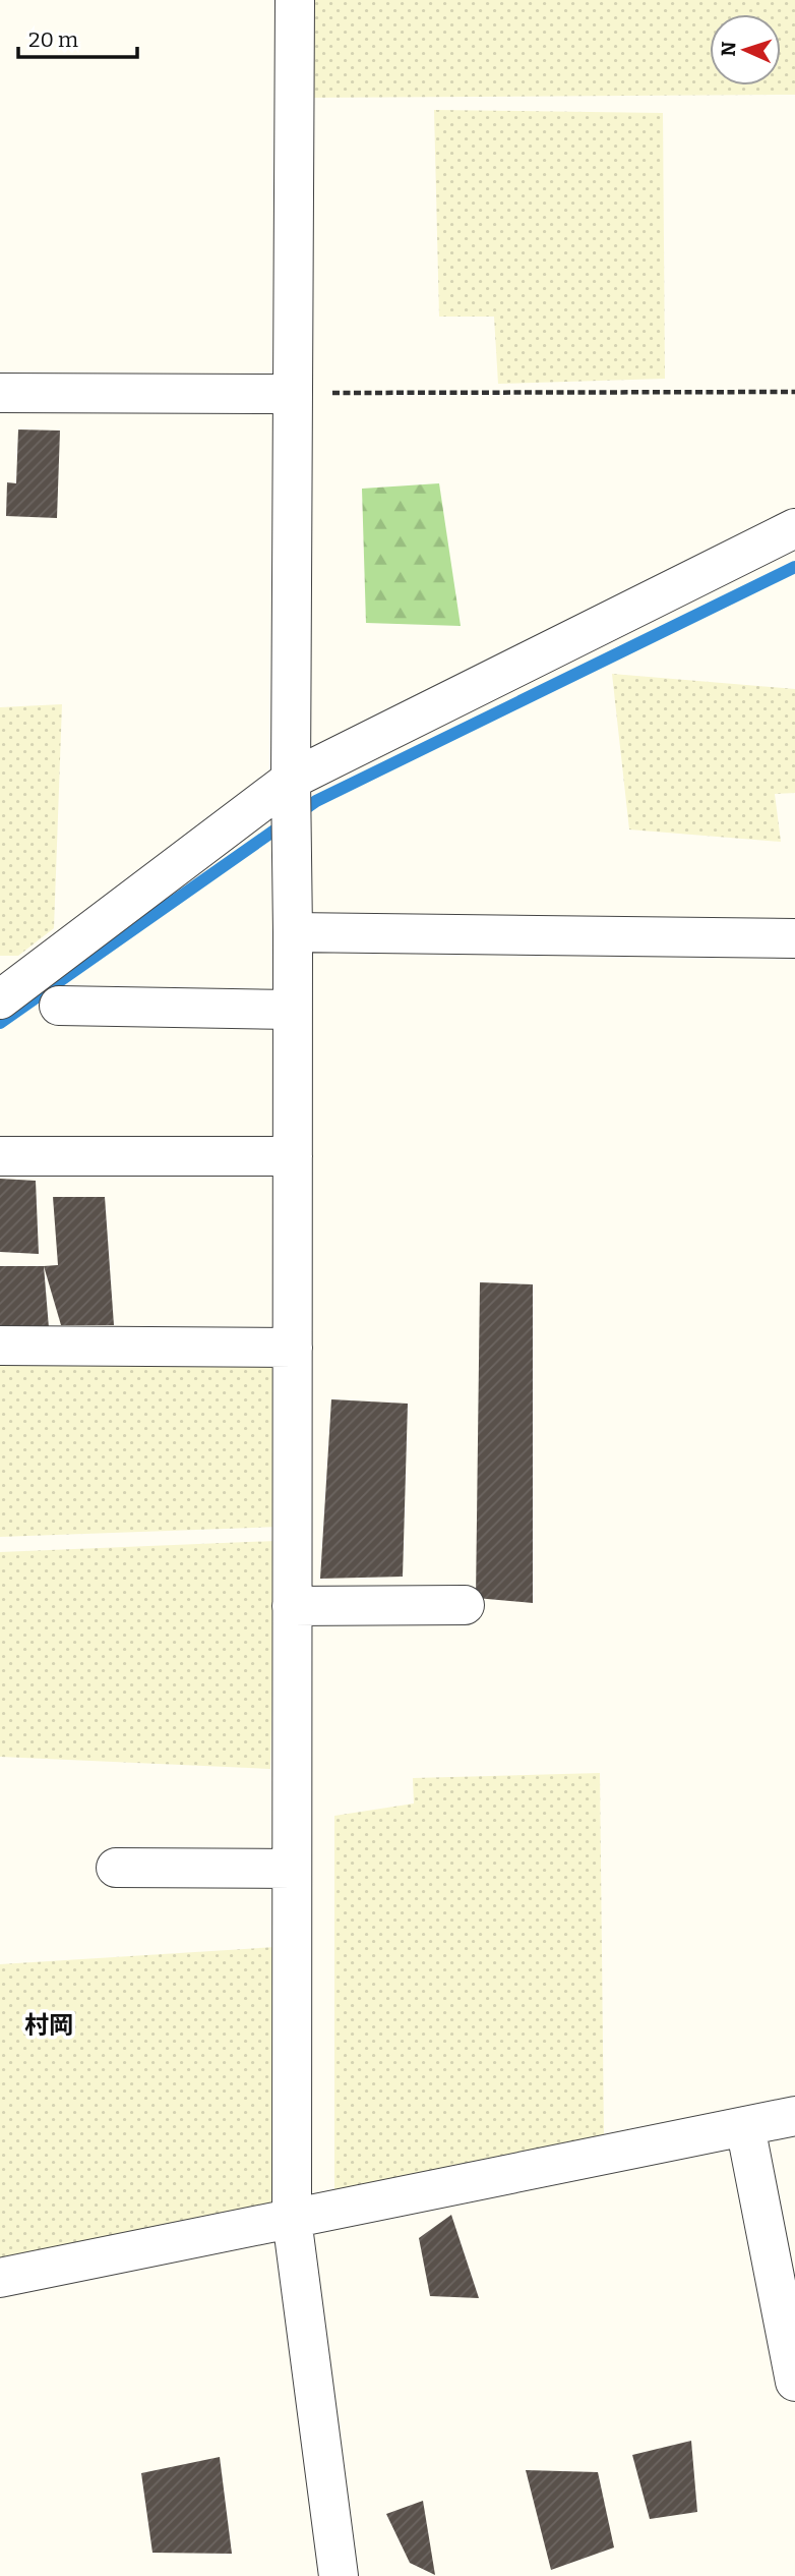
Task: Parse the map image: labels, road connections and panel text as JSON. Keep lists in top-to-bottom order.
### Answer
{
  "districts": ["村岡"],
  "scale_bar": "20 m",
  "north": "left"
}
